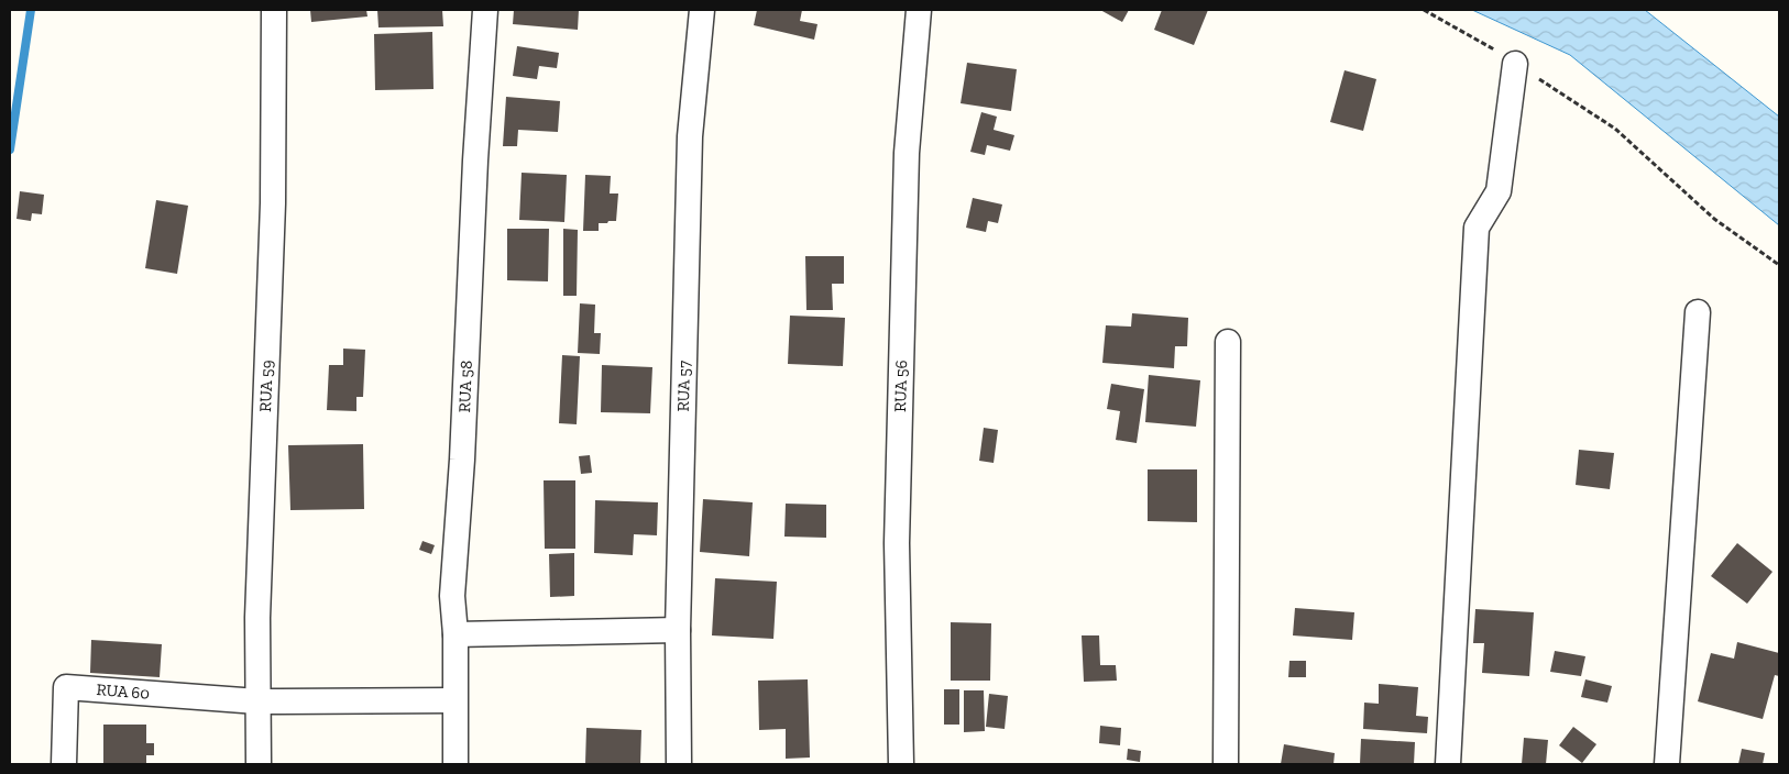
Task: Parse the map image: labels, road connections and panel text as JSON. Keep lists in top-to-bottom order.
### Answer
{
  "streets": {
    "street": [
      "RUA 59",
      "RUA 58",
      "RUA 57",
      "RUA 56",
      "RUA 60"
    ]
  },
  "crossings": [
    ["RUA 59", "RUA 60"]
  ]
}
